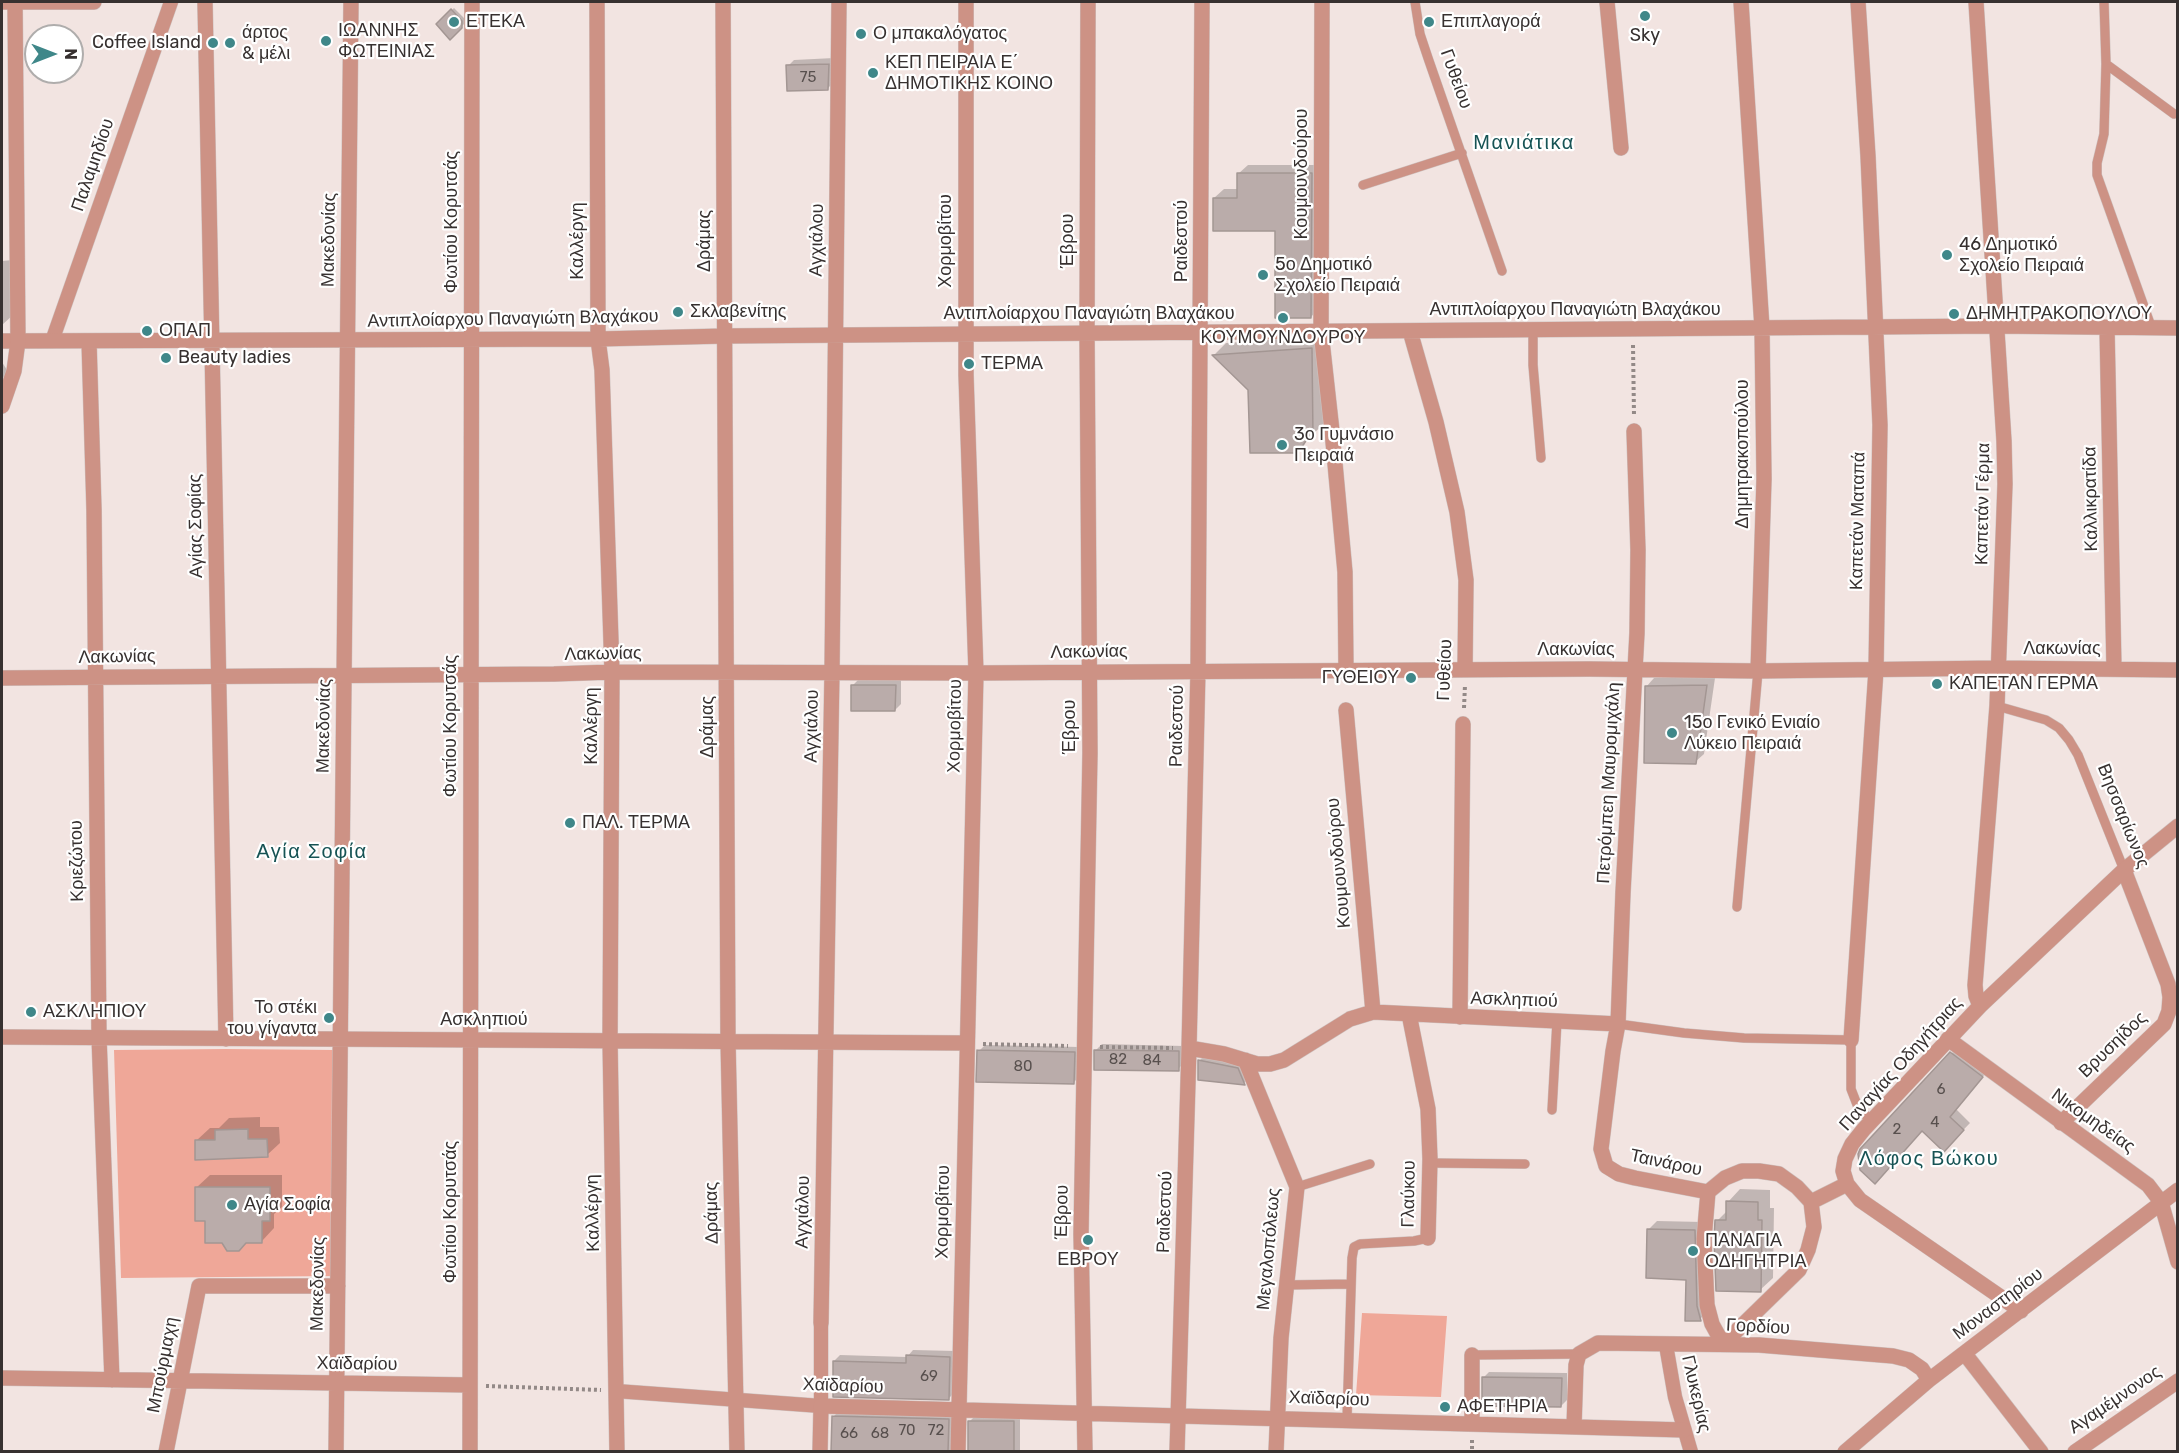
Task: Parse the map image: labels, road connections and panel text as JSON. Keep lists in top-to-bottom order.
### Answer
{
  "streets": {
    "street": [
      "Γυθείου",
      "Παλαμηδίου",
      "Κουμουνδούρου",
      "Φωτίου Κορυτσάς",
      "Μακεδονίας",
      "Αγχιάλου",
      "Καλλέργη",
      "Δράμας",
      "Χορμοβίτου",
      "Έβρου",
      "Ραιδεστού",
      "Αντιπλοίαρχου Παναγιώτη Βλαχάκου",
      "Δημητρακοπούλου",
      "Καλλικρατίδα",
      "Καπετάν Γέρμα",
      "Καπετάν Ματαπά",
      "Αγίας Σοφίας",
      "Λακωνίας",
      "Πετρόμπεη Μαυρομιχάλη",
      "Βησσαρίωνος",
      "Κριεζώτου",
      "Ασκληπιού",
      "Βρυσηίδος",
      "Παναγίας Οδηγήτριας",
      "Νικομηδείας",
      "Ταινάρου",
      "Γλαύκου",
      "Μεγαλοπόλεως",
      "Μοναστηρίου",
      "Γορδίου",
      "Χαϊδαρίου",
      "Μπούρμαχη",
      "Γλυκερίας",
      "Αγαμέμνονος"
    ]
  },
  "crossings": [
    ["Γυθείου", "Αντιπλοίαρχου Παναγιώτη Βλαχάκου"],
    ["Γυθείου", "Λακωνίας"],
    ["Γυθείου", "Ασκληπιού"],
    ["Παλαμηδίου", "Αντιπλοίαρχου Παναγιώτη Βλαχάκου"],
    ["Κουμουνδούρου", "Αντιπλοίαρχου Παναγιώτη Βλαχάκου"],
    ["Κουμουνδούρου", "Λακωνίας"],
    ["Κουμουνδούρου", "Ασκληπιού"],
    ["Φωτίου Κορυτσάς", "Αντιπλοίαρχου Παναγιώτη Βλαχάκου"],
    ["Φωτίου Κορυτσάς", "Λακωνίας"],
    ["Φωτίου Κορυτσάς", "Ασκληπιού"],
    ["Φωτίου Κορυτσάς", "Χαϊδαρίου"],
    ["Μακεδονίας", "Αντιπλοίαρχου Παναγιώτη Βλαχάκου"],
    ["Μακεδονίας", "Λακωνίας"],
    ["Μακεδονίας", "Ασκληπιού"],
    ["Μακεδονίας", "Χαϊδαρίου"],
    ["Μακεδονίας", "Μπούρμαχη"],
    ["Αγχιάλου", "Αντιπλοίαρχου Παναγιώτη Βλαχάκου"],
    ["Αγχιάλου", "Λακωνίας"],
    ["Αγχιάλου", "Ασκληπιού"],
    ["Αγχιάλου", "Χαϊδαρίου"],
    ["Καλλέργη", "Αντιπλοίαρχου Παναγιώτη Βλαχάκου"],
    ["Καλλέργη", "Λακωνίας"],
    ["Καλλέργη", "Ασκληπιού"],
    ["Καλλέργη", "Χαϊδαρίου"],
    ["Δράμας", "Αντιπλοίαρχου Παναγιώτη Βλαχάκου"],
    ["Δράμας", "Λακωνίας"],
    ["Δράμας", "Ασκληπιού"],
    ["Δράμας", "Χαϊδαρίου"],
    ["Χορμοβίτου", "Αντιπλοίαρχου Παναγιώτη Βλαχάκου"],
    ["Χορμοβίτου", "Λακωνίας"],
    ["Χορμοβίτου", "Ασκληπιού"],
    ["Χορμοβίτου", "Χαϊδαρίου"],
    ["Έβρου", "Αντιπλοίαρχου Παναγιώτη Βλαχάκου"],
    ["Έβρου", "Λακωνίας"],
    ["Έβρου", "Χαϊδαρίου"],
    ["Ραιδεστού", "Αντιπλοίαρχου Παναγιώτη Βλαχάκου"],
    ["Ραιδεστού", "Λακωνίας"],
    ["Ραιδεστού", "Ασκληπιού"],
    ["Ραιδεστού", "Χαϊδαρίου"],
    ["Αντιπλοίαρχου Παναγιώτη Βλαχάκου", "Δημητρακοπούλου"],
    ["Αντιπλοίαρχου Παναγιώτη Βλαχάκου", "Καλλικρατίδα"],
    ["Αντιπλοίαρχου Παναγιώτη Βλαχάκου", "Καπετάν Γέρμα"],
    ["Αντιπλοίαρχου Παναγιώτη Βλαχάκου", "Καπετάν Ματαπά"],
    ["Αντιπλοίαρχου Παναγιώτη Βλαχάκου", "Αγίας Σοφίας"],
    ["Αντιπλοίαρχου Παναγιώτη Βλαχάκου", "Κριεζώτου"],
    ["Δημητρακοπούλου", "Λακωνίας"],
    ["Καλλικρατίδα", "Λακωνίας"],
    ["Καπετάν Γέρμα", "Λακωνίας"],
    ["Καπετάν Γέρμα", "Βησσαρίωνος"],
    ["Καπετάν Γέρμα", "Παναγίας Οδηγήτριας"],
    ["Καπετάν Ματαπά", "Λακωνίας"],
    ["Καπετάν Ματαπά", "Ασκληπιού"],
    ["Αγίας Σοφίας", "Λακωνίας"],
    ["Αγίας Σοφίας", "Ασκληπιού"],
    ["Λακωνίας", "Πετρόμπεη Μαυρομιχάλη"],
    ["Λακωνίας", "Κριεζώτου"],
    ["Πετρόμπεη Μαυρομιχάλη", "Ασκληπιού"],
    ["Πετρόμπεη Μαυρομιχάλη", "Ταινάρου"],
    ["Βησσαρίωνος", "Βρυσηίδος"],
    ["Βησσαρίωνος", "Παναγίας Οδηγήτριας"],
    ["Κριεζώτου", "Ασκληπιού"],
    ["Κριεζώτου", "Χαϊδαρίου"],
    ["Ασκληπιού", "Γλαύκου"],
    ["Ασκληπιού", "Μεγαλοπόλεως"],
    ["Βρυσηίδος", "Νικομηδείας"],
    ["Παναγίας Οδηγήτριας", "Νικομηδείας"],
    ["Νικομηδείας", "Μοναστηρίου"],
    ["Γλαύκου", "Χαϊδαρίου"],
    ["Μεγαλοπόλεως", "Χαϊδαρίου"],
    ["Μοναστηρίου", "Γορδίου"],
    ["Γορδίου", "Γλυκερίας"],
    ["Χαϊδαρίου", "Μπούρμαχη"],
    ["Χαϊδαρίου", "Γλυκερίας"]
  ],
  "districts": ["Μανιάτικα", "Αγία Σοφία", "Λόφος Βώκου"],
  "places": [
    "Sky",
    "ΕΤΕΚΑ",
    "Επιπλαγορά",
    "Ο μπακαλόγατος",
    "ΙΩΑΝΝΗΣ ΦΩΤΕΙΝΙΑΣ",
    "Coffee Island",
    "άρτος & μέλι",
    "ΚΕΠ ΠΕΙΡΑΙΑ Ε΄ ΔΗΜΟΤΙΚΗΣ ΚΟΙΝΟ",
    "46 Δημοτικό Σχολείο Πειραιά",
    "5ο Δημοτικό Σχολείο Πειραιά",
    "Σκλαβενίτης",
    "ΔΗΜΗΤΡΑΚΟΠΟΥΛΟΥ",
    "ΚΟΥΜΟΥΝΔΟΥΡΟΥ",
    "ΟΠΑΠ",
    "Beauty ladies",
    "ΤΕΡΜΑ",
    "3ο Γυμνάσιο Πειραιά",
    "ΓΥΘΕΙΟΥ",
    "ΚΑΠΕΤΑΝ ΓΕΡΜΑ",
    "15ο Γενικό Ενιαίο Λύκειο Πειραιά",
    "ΠΑΛ. ΤΕΡΜΑ",
    "ΑΣΚΛΗΠΙΟΥ",
    "Το στέκι του γίγαντα",
    "Αγία Σοφία",
    "ΕΒΡΟΥ",
    "ΠΑΝΑΓΙΑ ΟΔΗΓΗΤΡΙΑ",
    "ΑΦΕΤΗΡΙΑ"
  ],
  "house_numbers": [
    "75",
    "82",
    "84",
    "80",
    "6",
    "4",
    "2",
    "69",
    "70",
    "72",
    "66",
    "68"
  ],
  "north": "right"
}
